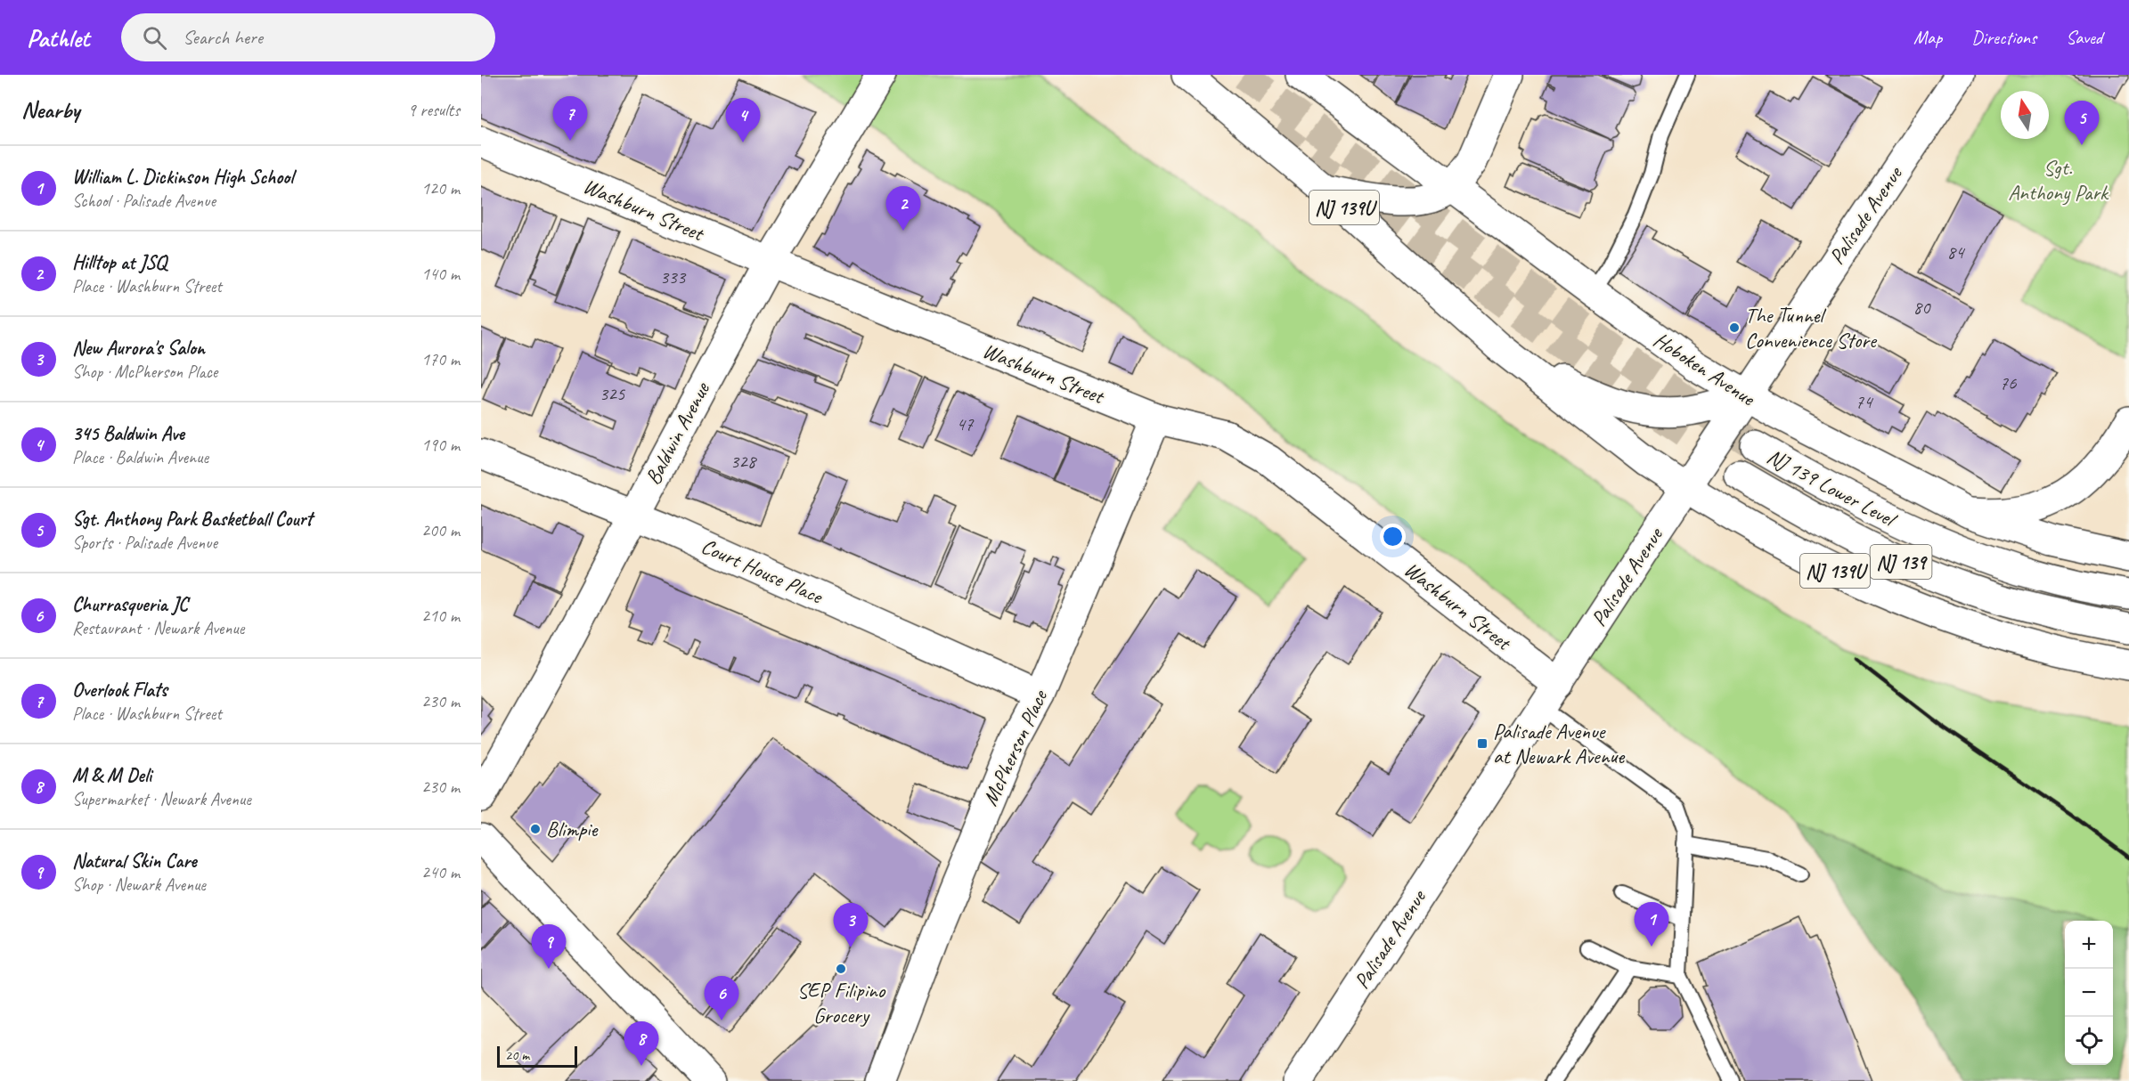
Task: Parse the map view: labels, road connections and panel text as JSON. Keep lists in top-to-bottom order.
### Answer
{
  "streets": {
    "main road": [
      "NJ 139U",
      "Washburn Street",
      "Palisade Avenue",
      "Hoboken Avenue",
      "Baldwin Avenue",
      "NJ 139 Lower Level",
      "NJ 139",
      "Court House Place",
      "McPherson Place"
    ]
  },
  "crossings": [
    ["NJ 139U", "Palisade Avenue"],
    ["Washburn Street", "Palisade Avenue"],
    ["Washburn Street", "Baldwin Avenue"],
    ["Washburn Street", "McPherson Place"],
    ["Palisade Avenue", "Hoboken Avenue"],
    ["Baldwin Avenue", "Court House Place"],
    ["Court House Place", "McPherson Place"]
  ],
  "parks": ["Sgt. Anthony Park"],
  "places": {
    "other": ["The Tunnel Convenience Store", "Blimpie", "SEP Filipino Grocery"],
    "transit": ["Palisade Avenue at Newark Avenue"]
  },
  "house_numbers": [
    "84",
    "333",
    "80",
    "76",
    "325",
    "74",
    "47",
    "328"
  ],
  "scale_bar": "20 m",
  "north": "top",
  "page": {
    "header": "Pathlet",
    "search": "Search here",
    "nav": ["Map", "Directions", "Saved"],
    "heading": ["Nearby", "9 results"],
    "pins": [
      "7",
      "4",
      "5",
      "2",
      "1",
      "3",
      "9",
      "6",
      "8"
    ],
    "list": [
      {
        "mark": "1",
        "name": "William L. Dickinson High School",
        "note": "School · Palisade Avenue",
        "value": "120 m"
      },
      {
        "mark": "2",
        "name": "Hilltop at JSQ",
        "note": "Place · Washburn Street",
        "value": "140 m"
      },
      {
        "mark": "3",
        "name": "New Aurora's Salon",
        "note": "Shop · McPherson Place",
        "value": "170 m"
      },
      {
        "mark": "4",
        "name": "345 Baldwin Ave",
        "note": "Place · Baldwin Avenue",
        "value": "190 m"
      },
      {
        "mark": "5",
        "name": "Sgt. Anthony Park Basketball Court",
        "note": "Sports · Palisade Avenue",
        "value": "200 m"
      },
      {
        "mark": "6",
        "name": "Churrasqueria JC",
        "note": "Restaurant · Newark Avenue",
        "value": "210 m"
      },
      {
        "mark": "7",
        "name": "Overlook Flats",
        "note": "Place · Washburn Street",
        "value": "230 m"
      },
      {
        "mark": "8",
        "name": "M & M Deli",
        "note": "Supermarket · Newark Avenue",
        "value": "230 m"
      },
      {
        "mark": "9",
        "name": "Natural Skin Care",
        "note": "Shop · Newark Avenue",
        "value": "240 m"
      }
    ],
    "map_buttons": ["+", "−"],
    "scale": "20 m"
  }
}
